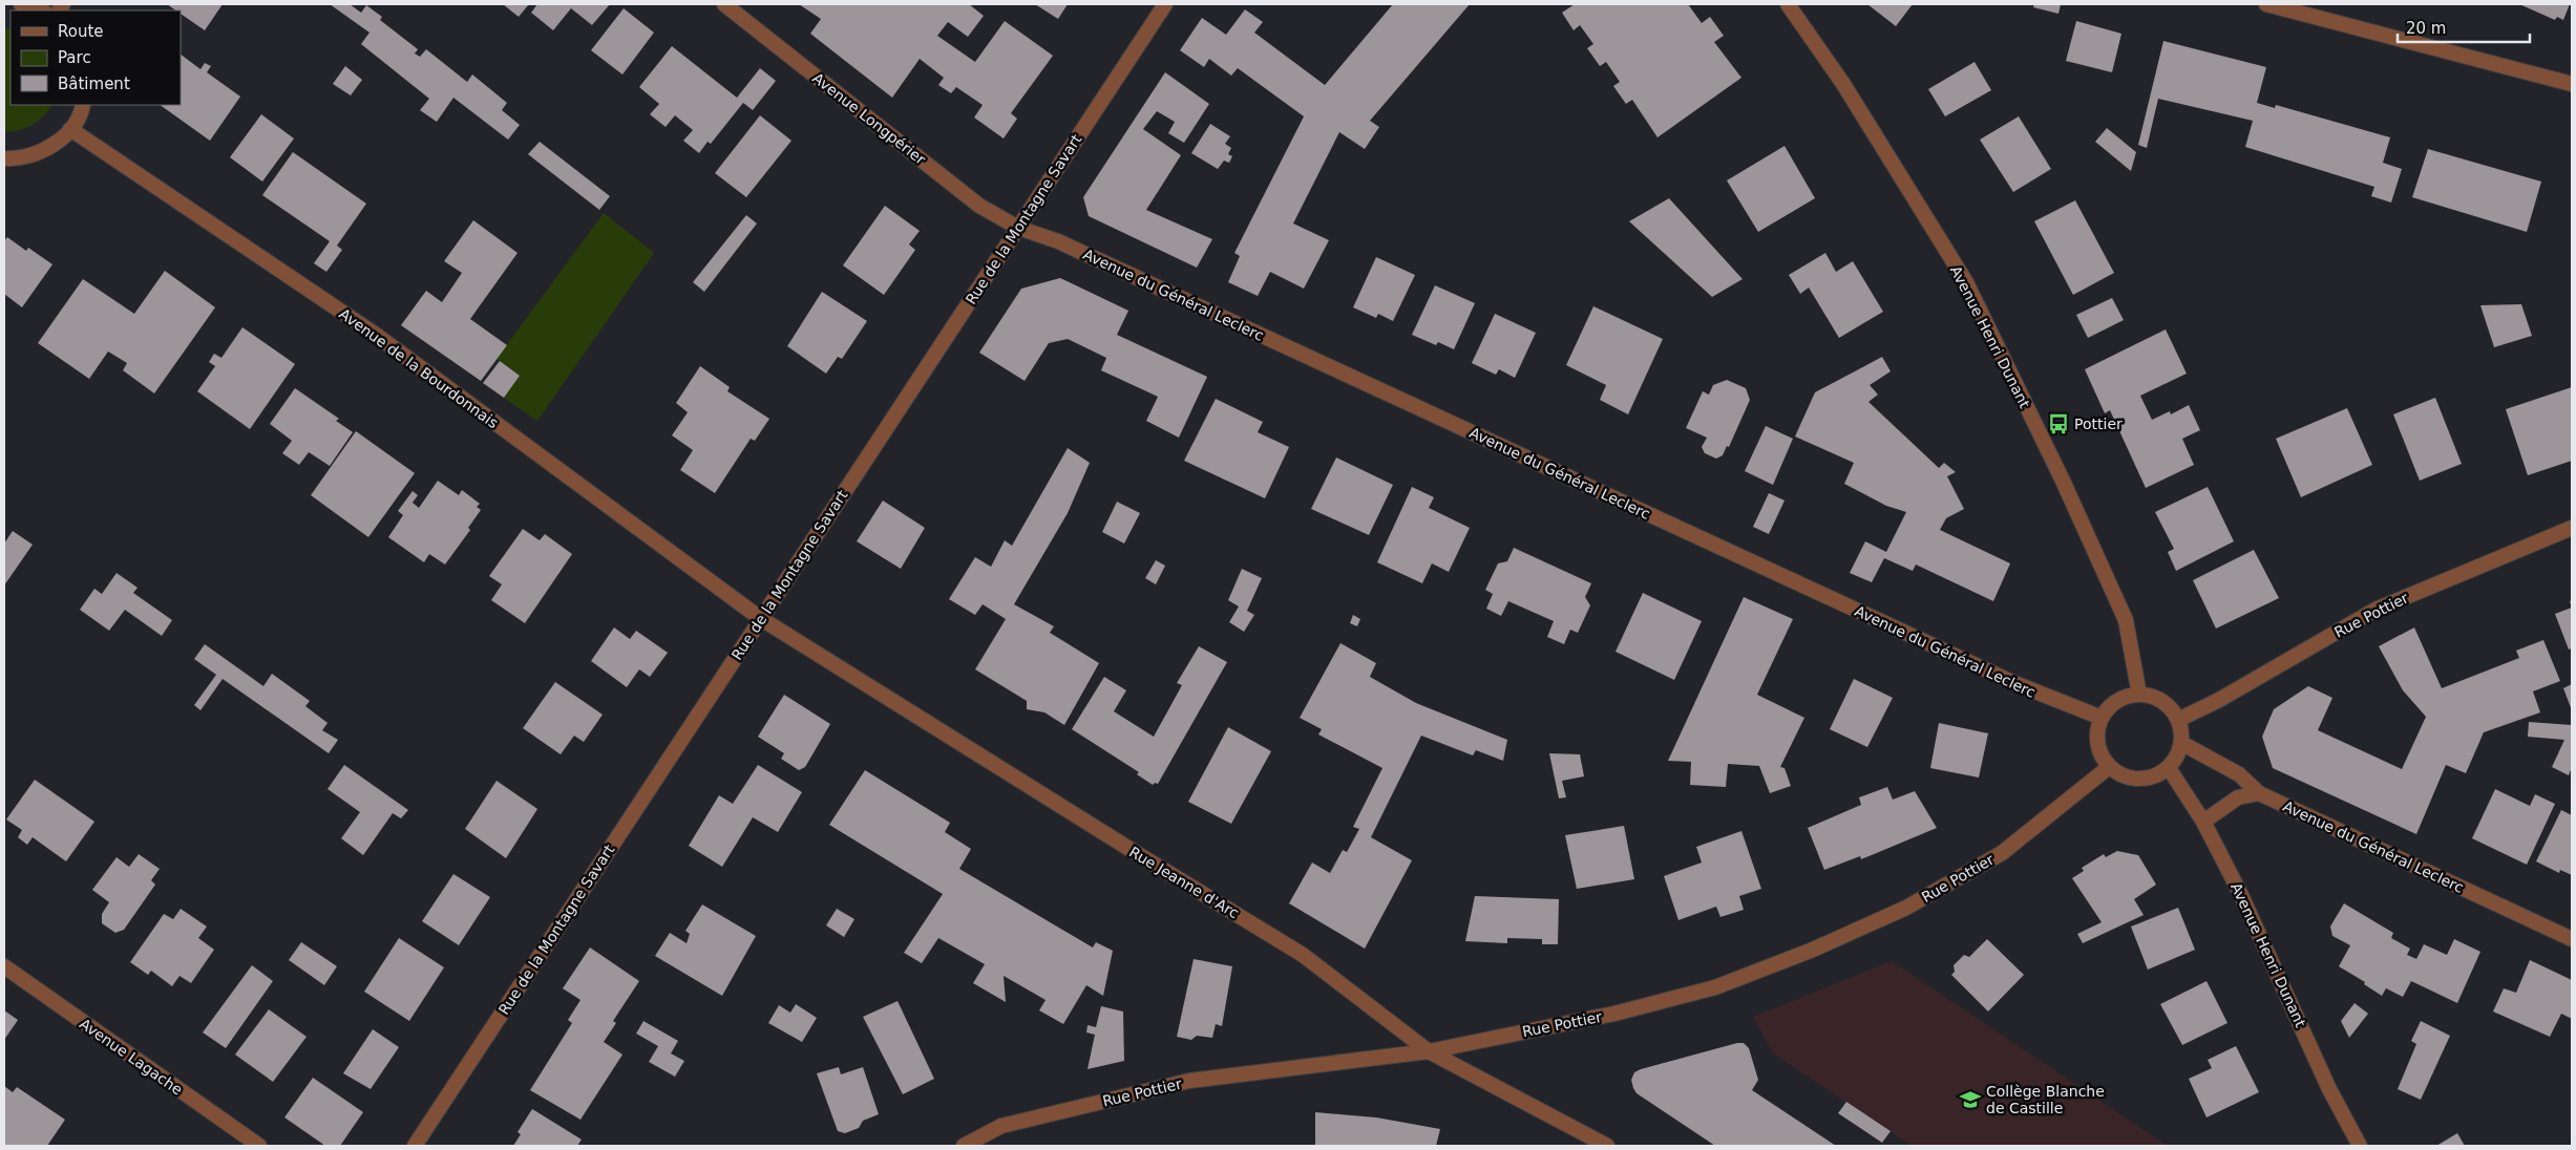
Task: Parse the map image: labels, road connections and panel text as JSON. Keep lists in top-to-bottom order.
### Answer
{
  "streets": {
    "street": [
      "Avenue Longpérier",
      "Rue de la Montagne Savart",
      "Avenue du Général Leclerc",
      "Avenue Henri Dunant",
      "Avenue de la Bourdonnais",
      "Rue Pottier",
      "Rue Jeanne d'Arc",
      "Avenue Lagache"
    ]
  },
  "crossings": [
    ["Avenue Longpérier", "Rue de la Montagne Savart"],
    ["Avenue Longpérier", "Avenue du Général Leclerc"],
    ["Rue de la Montagne Savart", "Avenue du Général Leclerc"],
    ["Rue de la Montagne Savart", "Avenue de la Bourdonnais"],
    ["Rue de la Montagne Savart", "Rue Jeanne d'Arc"],
    ["Avenue du Général Leclerc", "Avenue Henri Dunant"],
    ["Avenue du Général Leclerc", "Rue Pottier"],
    ["Avenue Henri Dunant", "Rue Pottier"],
    ["Avenue de la Bourdonnais", "Rue Jeanne d'Arc"],
    ["Rue Pottier", "Rue Jeanne d'Arc"]
  ],
  "places": {
    "bus stop": ["Pottier"],
    "school or university": ["Collège Blanche de Castille"]
  },
  "legend": ["Route", "Parc", "Bâtiment"],
  "scale_bar": "20 m"
}
